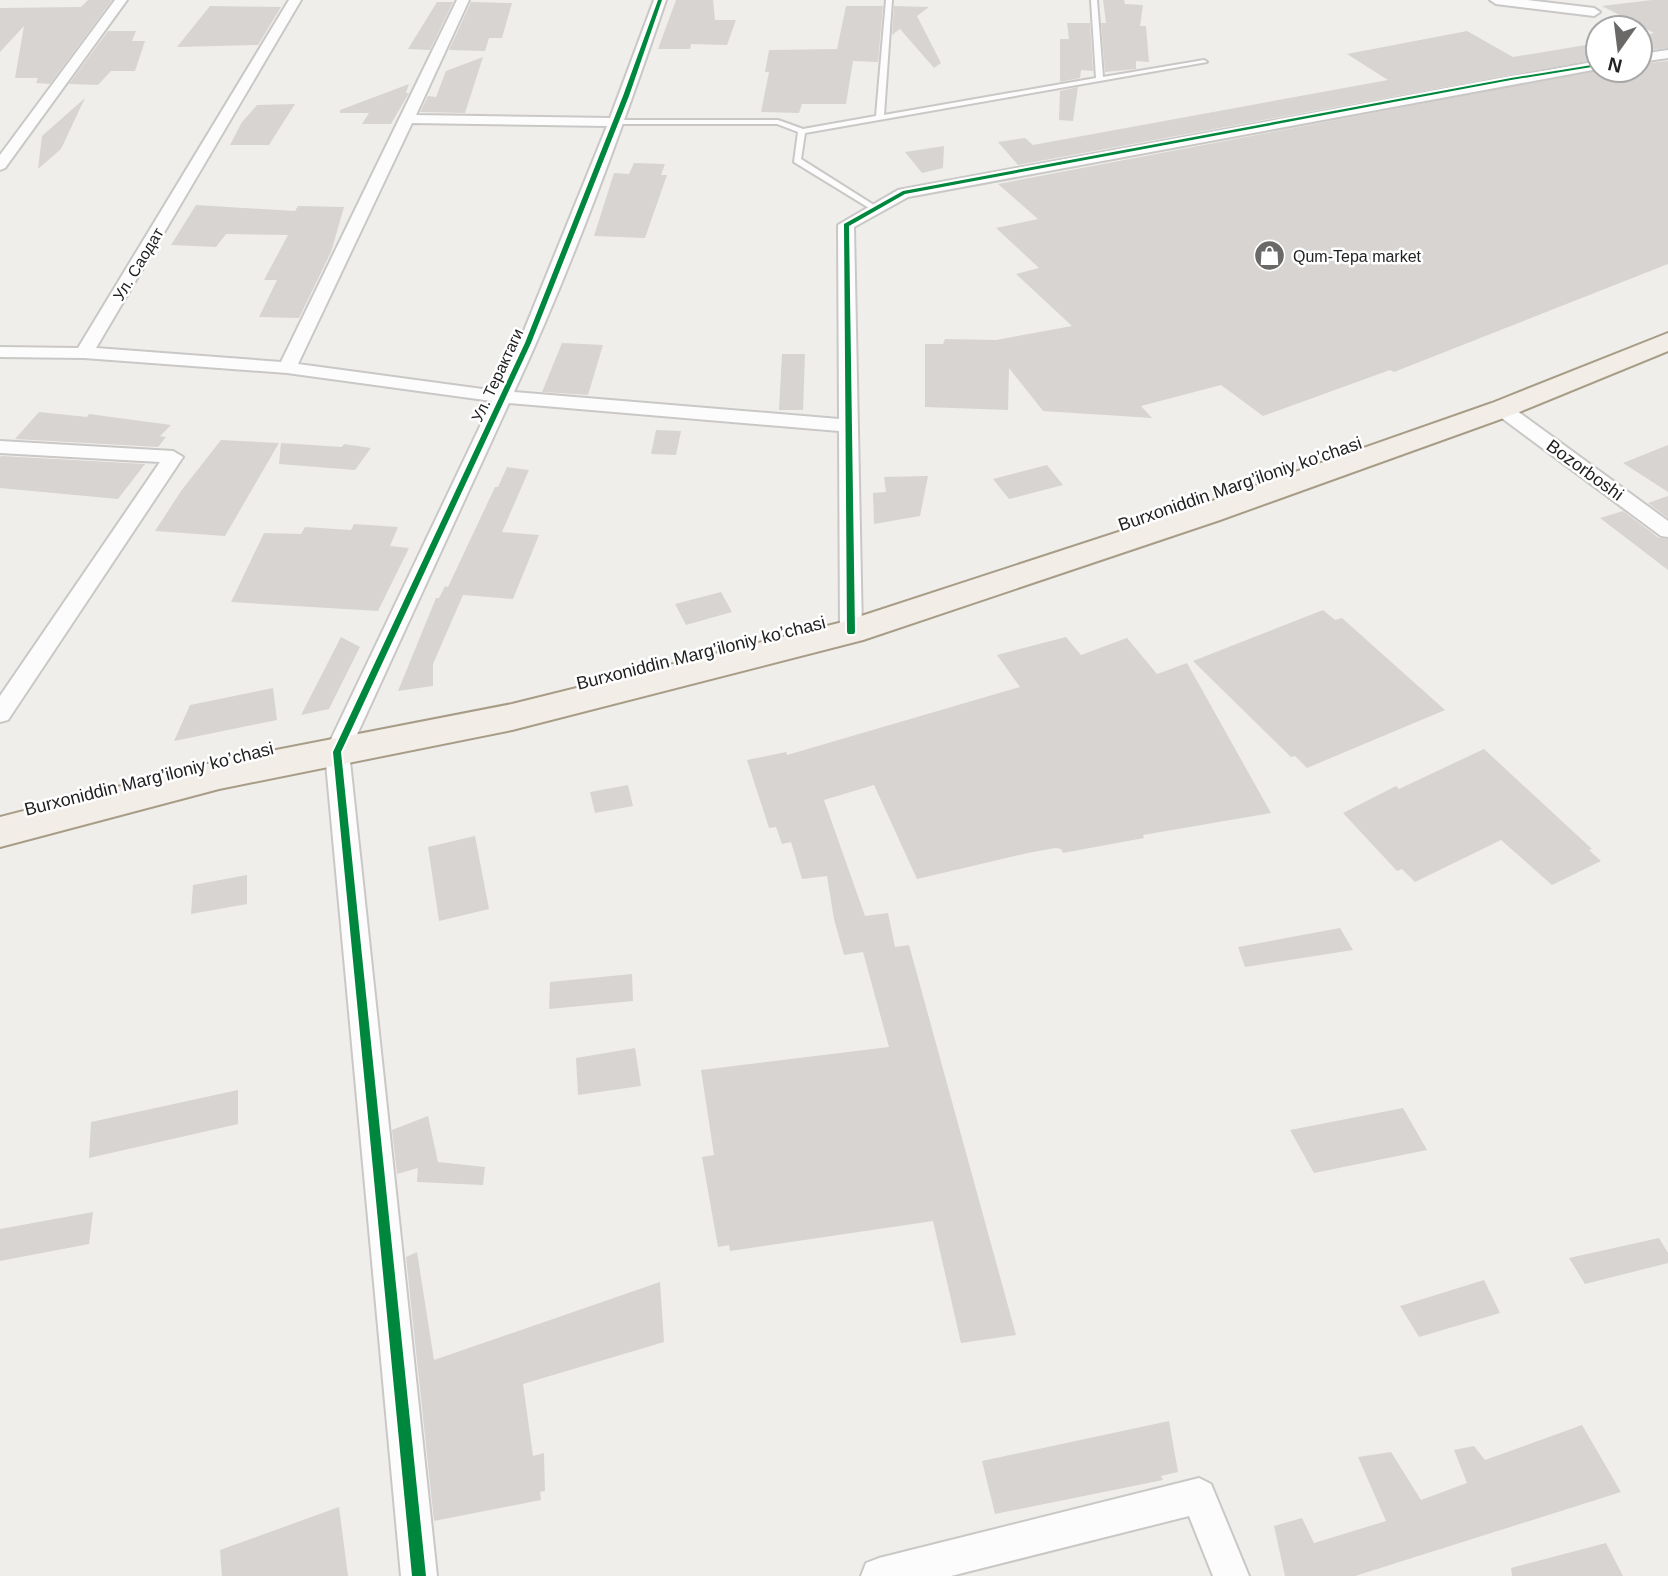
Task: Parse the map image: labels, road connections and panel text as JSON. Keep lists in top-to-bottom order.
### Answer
{
  "streets": {
    "main road": ["Burxoniddin Marg’iloniy ko’chasi"],
    "street": ["Ул. Саодат", "Ул. Терактаги", "Bozorboshi"]
  },
  "crossings": [
    ["Ул. Терактаги", "Burxoniddin Marg’iloniy ko’chasi"],
    ["Bozorboshi", "Burxoniddin Marg’iloniy ko’chasi"]
  ],
  "places": {
    "shop": ["Qum-Tepa market"]
  },
  "north": "bottom"
}
